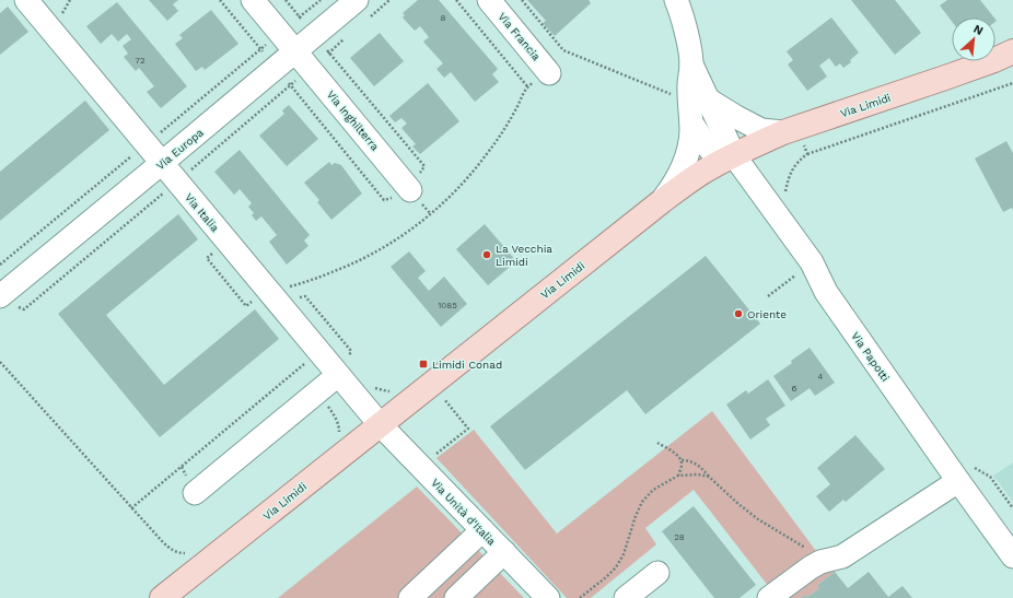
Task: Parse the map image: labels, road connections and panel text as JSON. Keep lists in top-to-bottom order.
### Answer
{
  "streets": {
    "main road": ["Via Limidi"],
    "street": [
      "Via Francia",
      "Via Inghilterra",
      "Via Europa",
      "Via Italia",
      "Via Papotti",
      "Via Unità d'Italia"
    ]
  },
  "crossings": [
    ["Via Limidi", "Via Italia"],
    ["Via Limidi", "Via Papotti"],
    ["Via Limidi", "Via Unità d'Italia"],
    ["Via Inghilterra", "Via Europa"],
    ["Via Europa", "Via Italia"],
    ["Via Italia", "Via Unità d'Italia"]
  ],
  "places": {
    "other": ["La Vecchia Limidi", "Oriente"],
    "transit": ["Limidi Conad"]
  },
  "house_numbers": [
    "8",
    "72",
    "1085",
    "4",
    "6",
    "28"
  ],
  "north": "top right"
}
